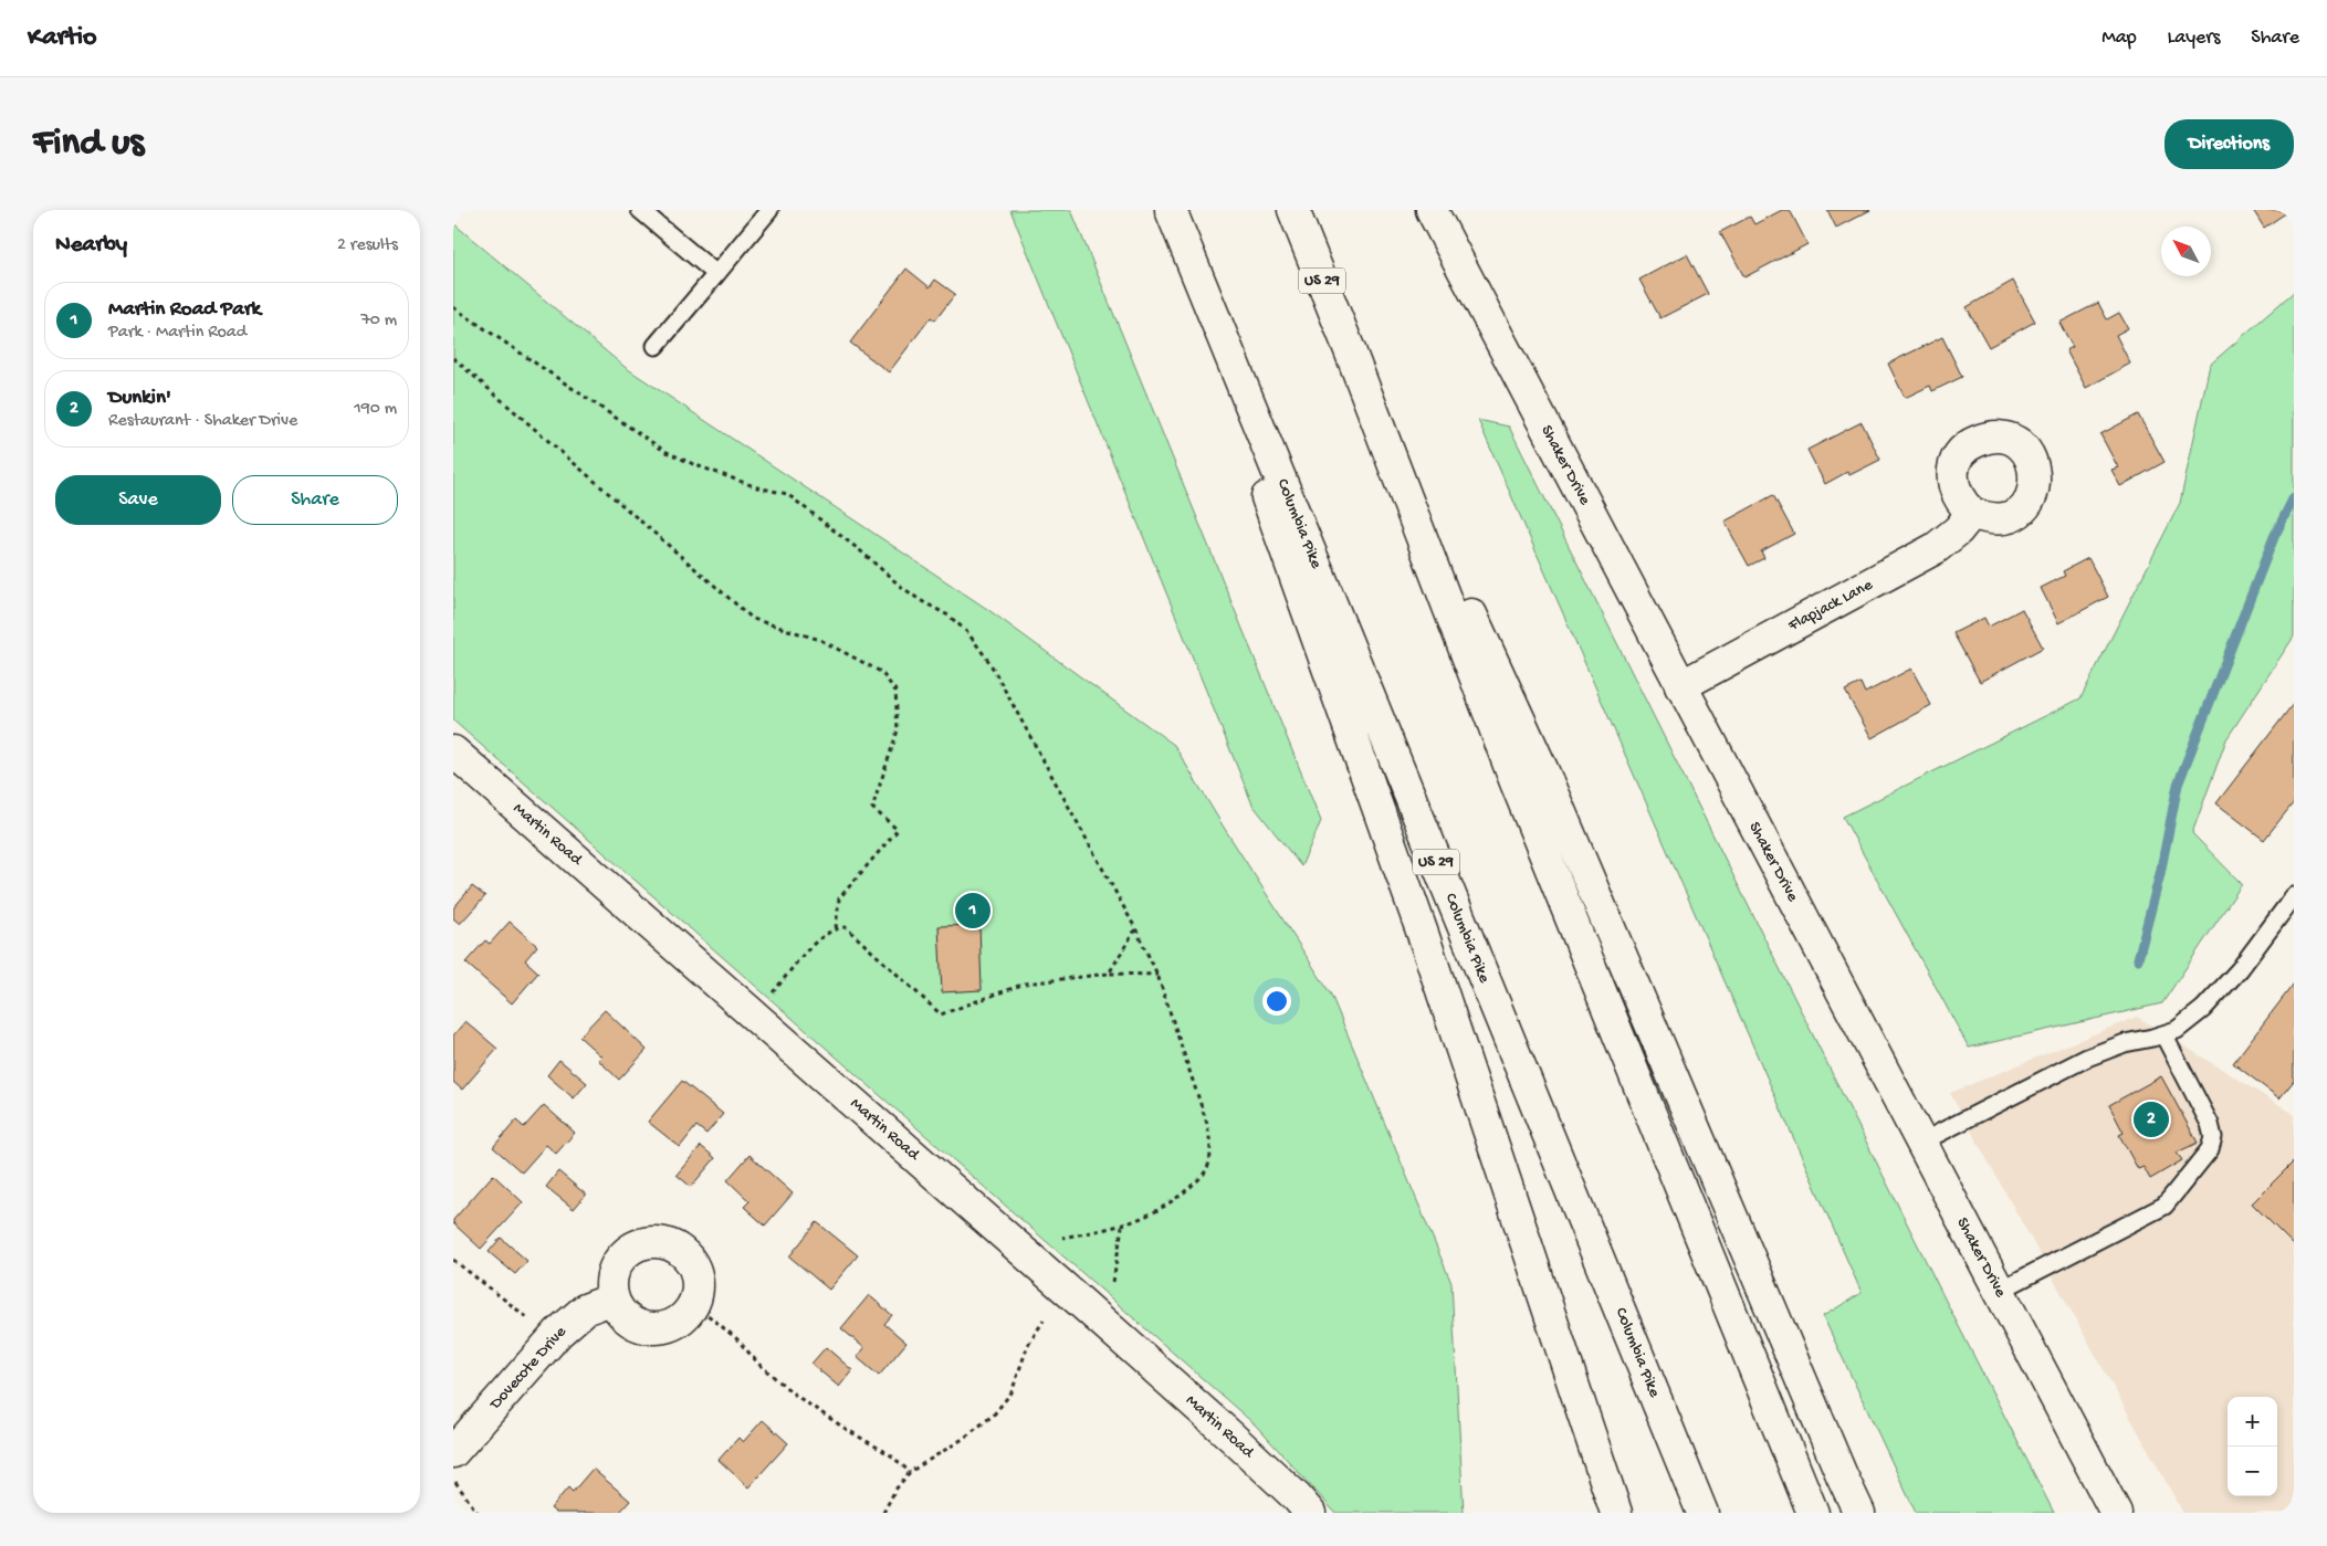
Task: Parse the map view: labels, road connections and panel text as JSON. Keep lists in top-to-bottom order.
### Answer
{
  "streets": {
    "main road": [
      "US 29",
      "Shaker Drive",
      "Columbia Pike",
      "Flapjack Lane",
      "Martin Road",
      "Dovecote Drive"
    ]
  },
  "crossings": [
    ["Shaker Drive", "Flapjack Lane"]
  ],
  "north": "top left",
  "page": {
    "header": "Kartio",
    "nav": ["Map", "Layers", "Share"],
    "buttons": [
      "Directions",
      ["Save", "Share"]
    ],
    "title": "Find us",
    "heading": ["Nearby", "2 results"],
    "list": [
      {
        "mark": "1",
        "name": "Martin Road Park",
        "note": "Park · Martin Road",
        "value": "70 m"
      },
      {
        "mark": "2",
        "name": "Dunkin'",
        "note": "Restaurant · Shaker Drive",
        "value": "190 m"
      }
    ],
    "pins": ["1", "2"],
    "map_buttons": ["+", "−"]
  }
}
